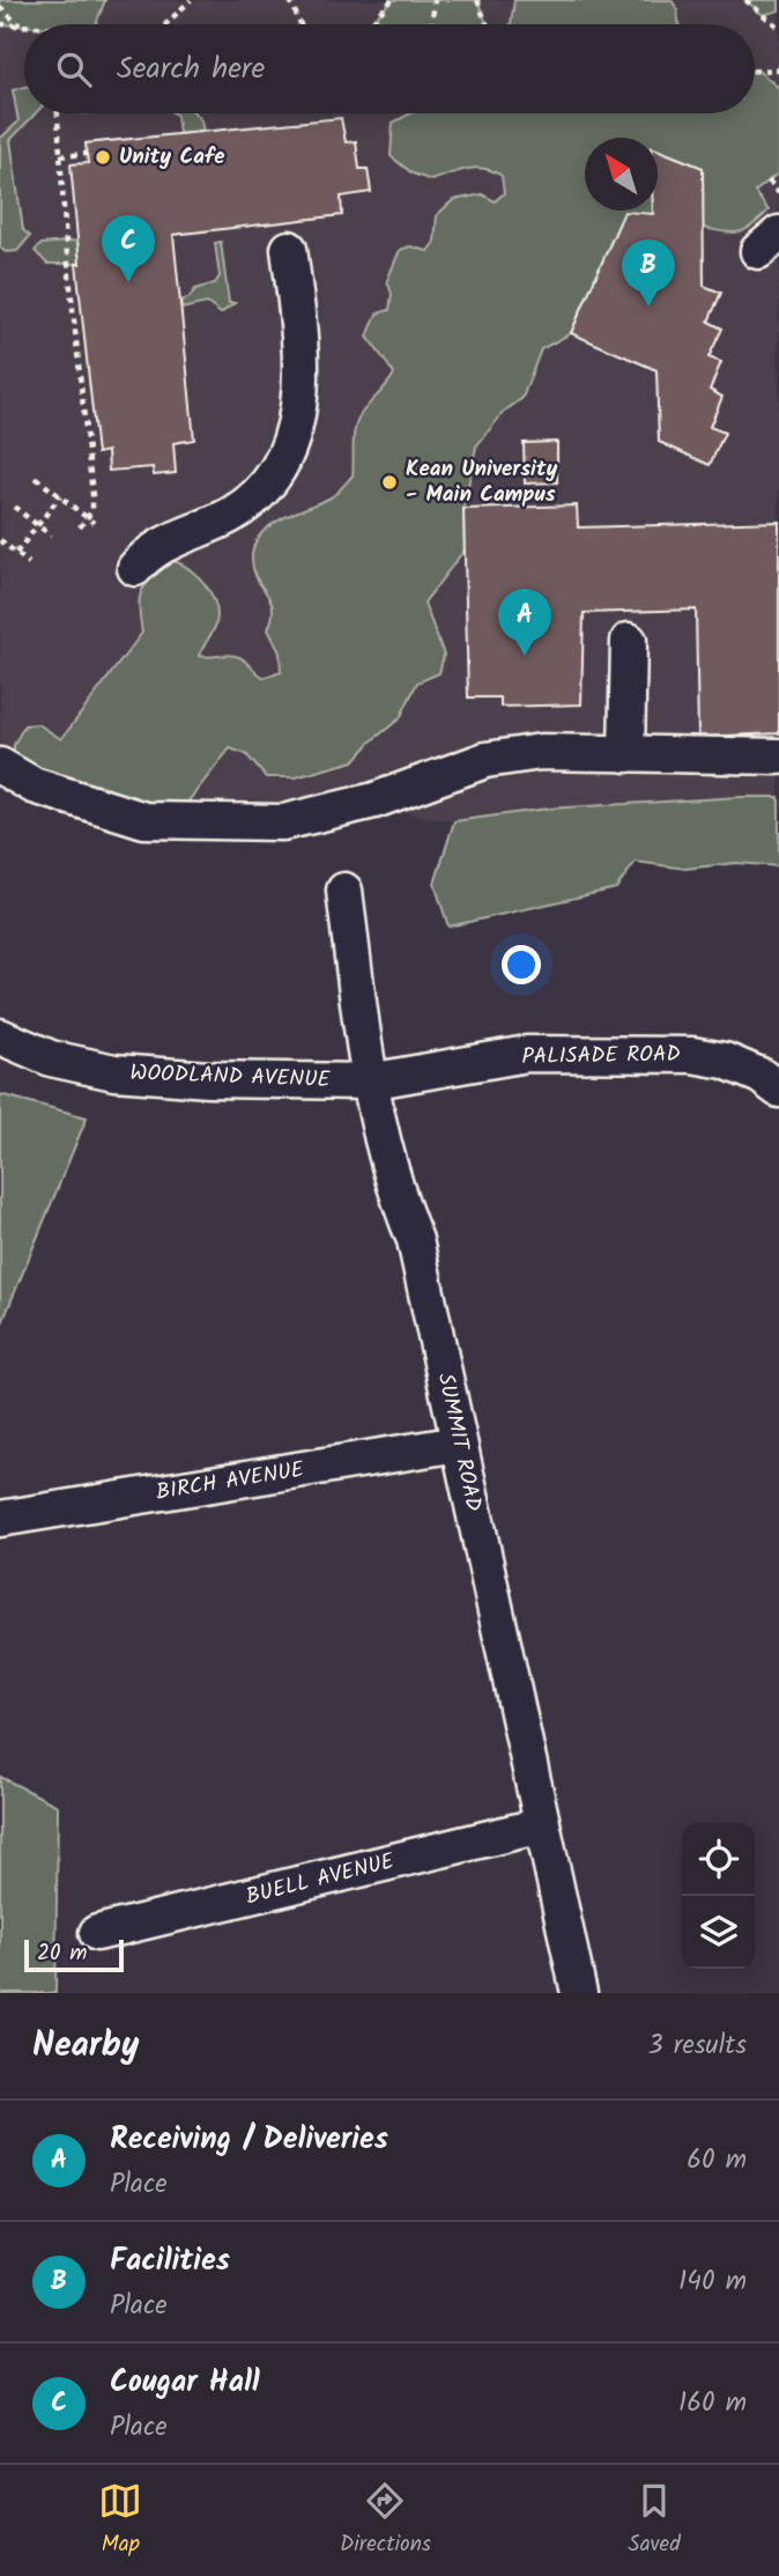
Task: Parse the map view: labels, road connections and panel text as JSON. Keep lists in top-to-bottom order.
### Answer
{
  "streets": {
    "street": [
      "PALISADE ROAD",
      "WOODLAND AVENUE",
      "SUMMIT ROAD",
      "BIRCH AVENUE",
      "BUELL AVENUE"
    ]
  },
  "crossings": [
    ["PALISADE ROAD", "WOODLAND AVENUE"],
    ["PALISADE ROAD", "SUMMIT ROAD"],
    ["WOODLAND AVENUE", "SUMMIT ROAD"],
    ["SUMMIT ROAD", "BIRCH AVENUE"],
    ["SUMMIT ROAD", "BUELL AVENUE"]
  ],
  "places": ["Unity Cafe", "Kean University - Main Campus"],
  "scale_bar": "20 m",
  "north": "top left",
  "page": {
    "search": "Search here",
    "pins": ["C", "B", "A"],
    "scale": "20 m",
    "heading": ["Nearby", "3 results"],
    "list": [
      {
        "mark": "A",
        "name": "Receiving / Deliveries",
        "note": "Place",
        "value": "60 m"
      },
      {
        "mark": "B",
        "name": "Facilities",
        "note": "Place",
        "value": "140 m"
      },
      {
        "mark": "C",
        "name": "Cougar Hall",
        "note": "Place",
        "value": "160 m"
      }
    ],
    "nav": ["Map", "Directions", "Saved"]
  }
}
